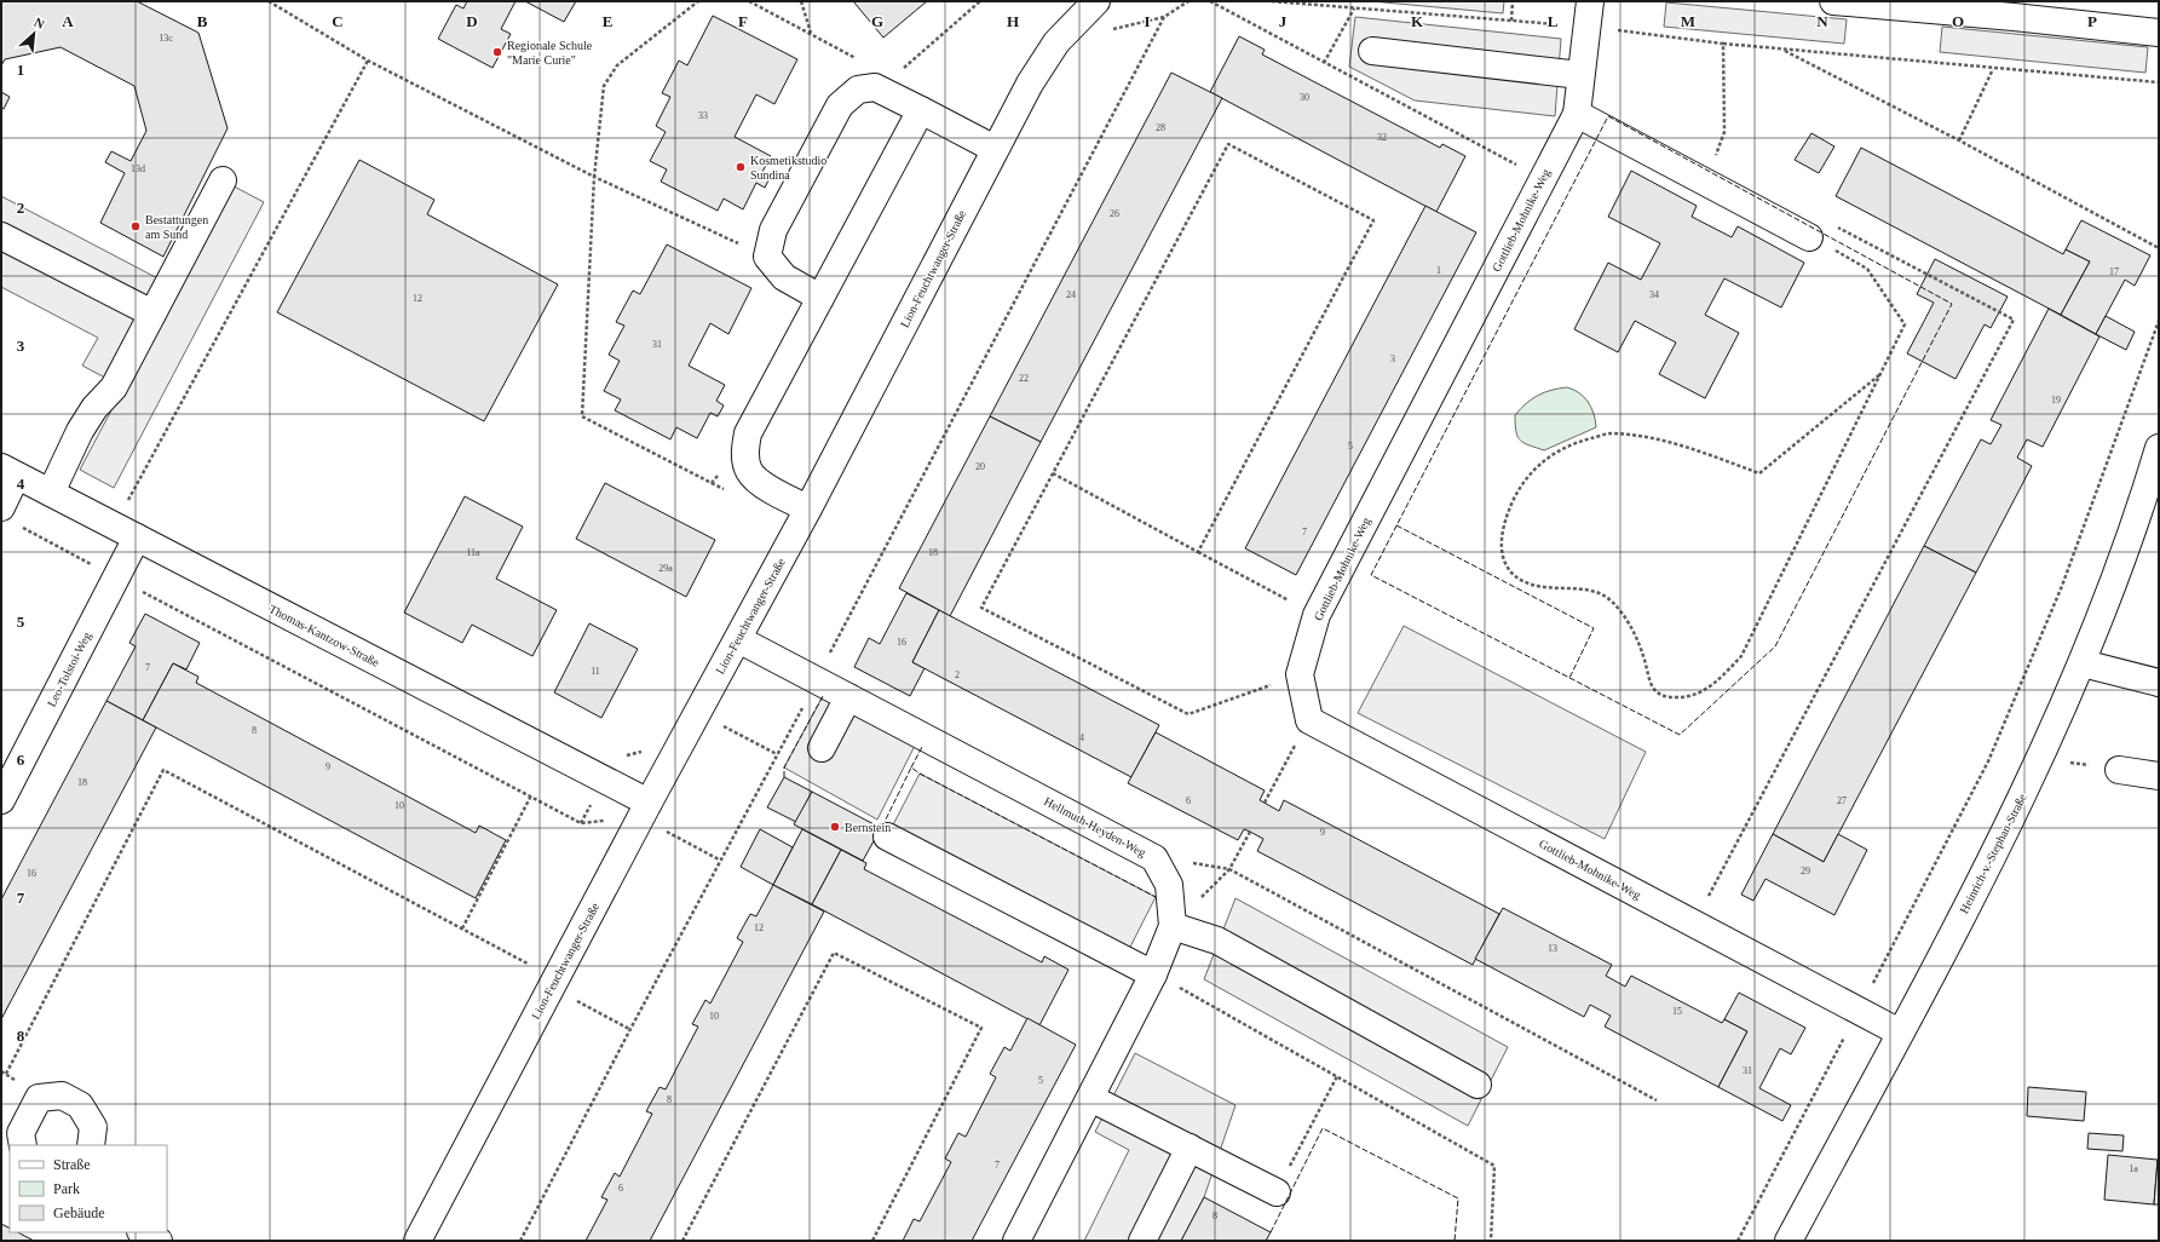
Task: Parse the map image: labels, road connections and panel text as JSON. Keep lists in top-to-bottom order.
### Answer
{
  "streets": {
    "street": [
      "Gottlieb-Mohnike-Weg",
      "Lion-Feuchtwanger-Straße",
      "Thomas-Kantzow-Straße",
      "Leo-Tolstoi-Weg",
      "Hellmuth-Heyden-Weg",
      "Heinrich-v.-Stephan-Straße"
    ]
  },
  "crossings": [
    ["Gottlieb-Mohnike-Weg", "Heinrich-v.-Stephan-Straße"],
    ["Lion-Feuchtwanger-Straße", "Thomas-Kantzow-Straße"],
    ["Lion-Feuchtwanger-Straße", "Hellmuth-Heyden-Weg"],
    ["Thomas-Kantzow-Straße", "Leo-Tolstoi-Weg"]
  ],
  "places": [
    "Regionale Schule \"Marie Curie\"",
    "Kosmetikstudio Sundina",
    "Bestattungen am Sund",
    "Bernstein"
  ],
  "house_numbers": [
    "13c",
    "30",
    "33",
    "28",
    "32",
    "13d",
    "26",
    "1",
    "17",
    "24",
    "34",
    "12",
    "31",
    "3",
    "22",
    "19",
    "5",
    "20",
    "7",
    "11a",
    "18",
    "29a",
    "16",
    "7",
    "11",
    "2",
    "8",
    "4",
    "9",
    "18",
    "6",
    "27",
    "10",
    "9",
    "29",
    "16",
    "12",
    "13",
    "15",
    "10",
    "31",
    "5",
    "8",
    "7",
    "1a",
    "6",
    "8"
  ],
  "legend": ["Straße", "Park", "Gebäude"],
  "north": "top right",
  "grid": {
    "columns": [
      "A",
      "B",
      "C",
      "D",
      "E",
      "F",
      "G",
      "H",
      "I",
      "J",
      "K",
      "L",
      "M",
      "N",
      "O",
      "P"
    ],
    "rows": [
      "1",
      "2",
      "3",
      "4",
      "5",
      "6",
      "7",
      "8"
    ]
  }
}
